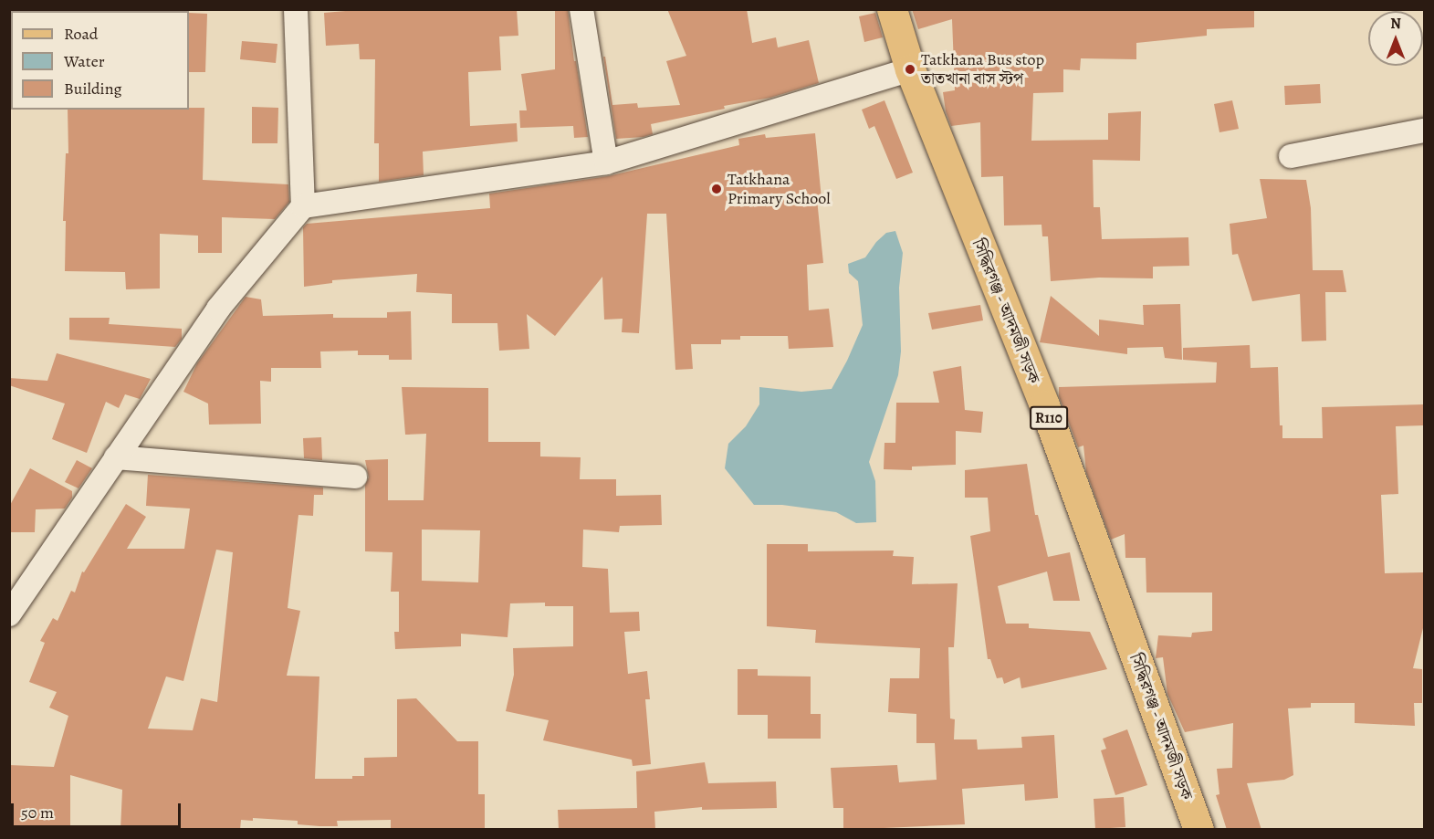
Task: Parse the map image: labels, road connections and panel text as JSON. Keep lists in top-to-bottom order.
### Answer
{
  "streets": {
    "main road": ["সিদ্ধিরগঞ্জ - আদমজী সড়ক", "R110"]
  },
  "places": ["Tatkhana Bus stop তাতখানা বাস স্টপ", "Tatkhana Primary School"],
  "legend": ["Road", "Water", "Building"],
  "scale_bar": "50 m",
  "north": "top"
}
